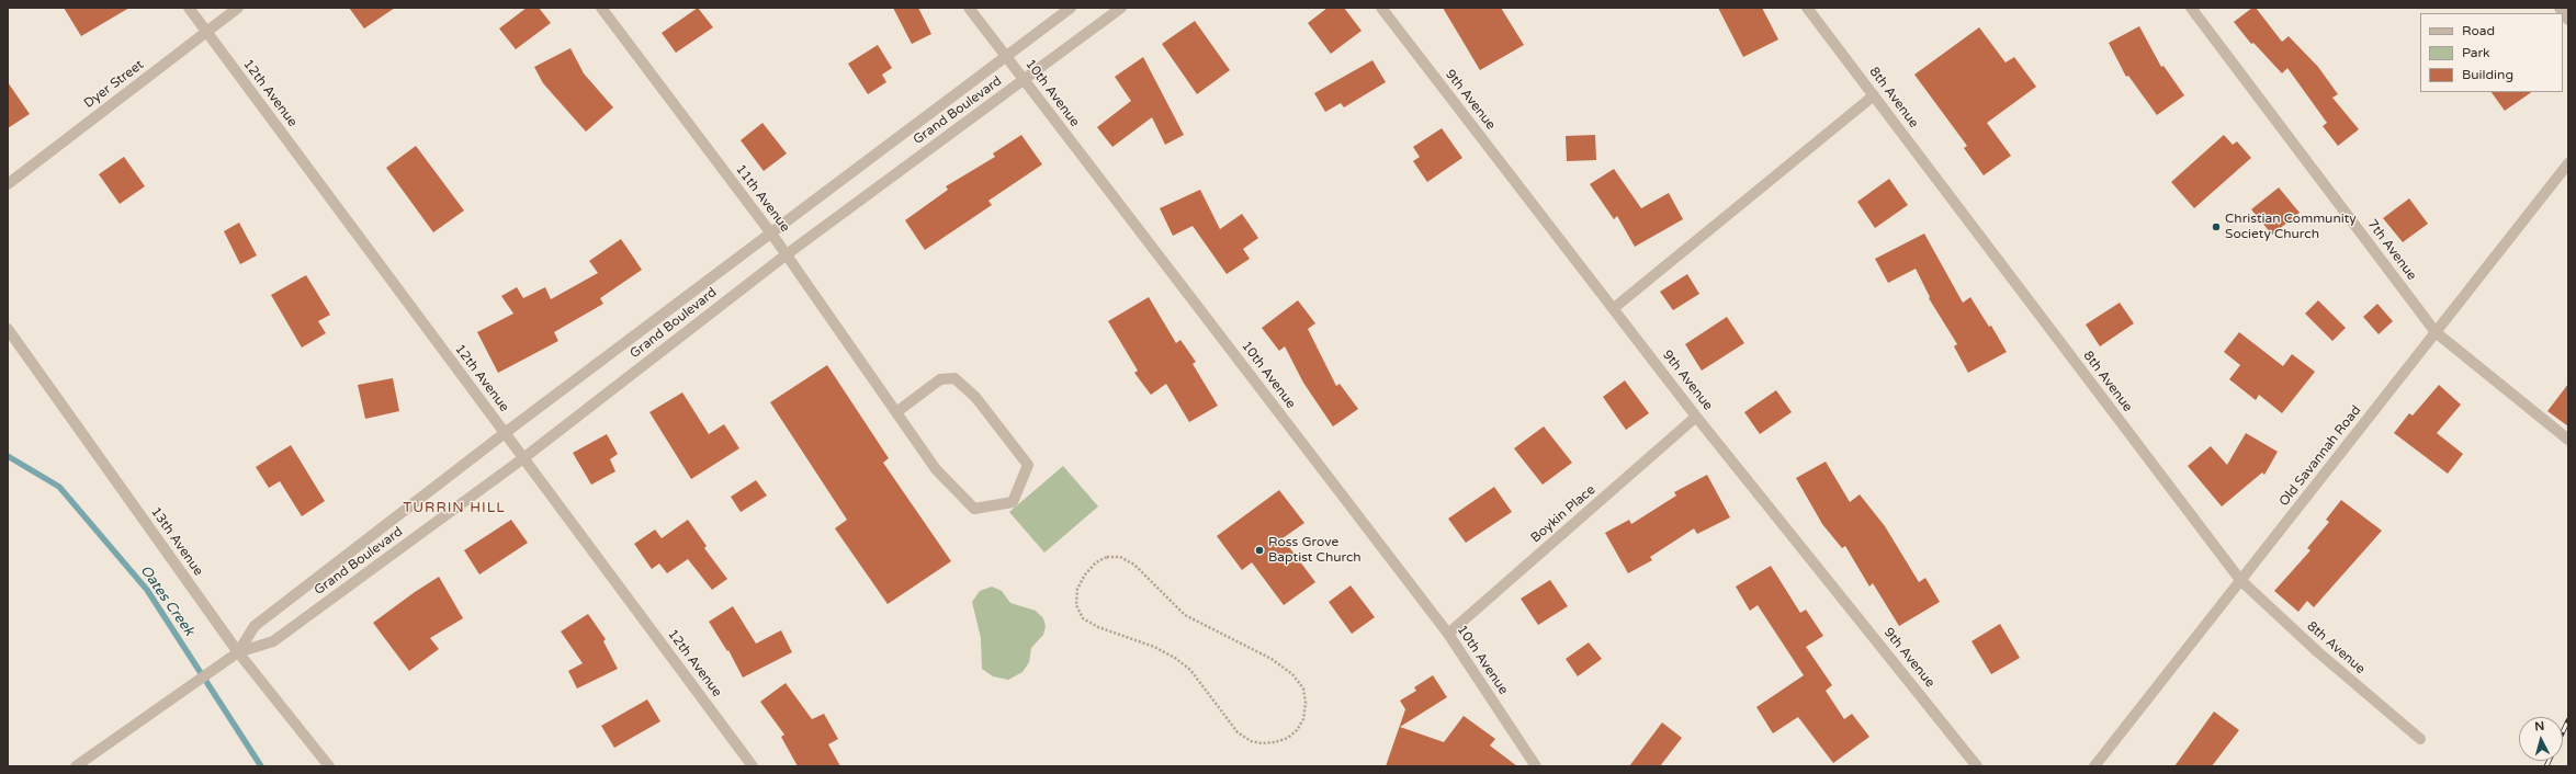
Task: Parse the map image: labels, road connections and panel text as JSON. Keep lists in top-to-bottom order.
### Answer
{
  "streets": {
    "street": [
      "Dyer Street",
      "12th Avenue",
      "10th Avenue",
      "8th Avenue",
      "9th Avenue",
      "Grand Boulevard",
      "11th Avenue",
      "7th Avenue",
      "Old Savannah Road",
      "Boykin Place",
      "13th Avenue"
    ]
  },
  "crossings": [
    ["Dyer Street", "12th Avenue"],
    ["12th Avenue", "Grand Boulevard"],
    ["10th Avenue", "Grand Boulevard"],
    ["10th Avenue", "Boykin Place"],
    ["8th Avenue", "Old Savannah Road"],
    ["9th Avenue", "Boykin Place"],
    ["Grand Boulevard", "11th Avenue"],
    ["Grand Boulevard", "13th Avenue"],
    ["7th Avenue", "Old Savannah Road"]
  ],
  "districts": ["TURRIN HILL"],
  "water": ["Oates Creek"],
  "places": ["Christian Community Society Church", "Ross Grove Baptist Church"],
  "legend": ["Road", "Park", "Building"],
  "north": "top"
}
